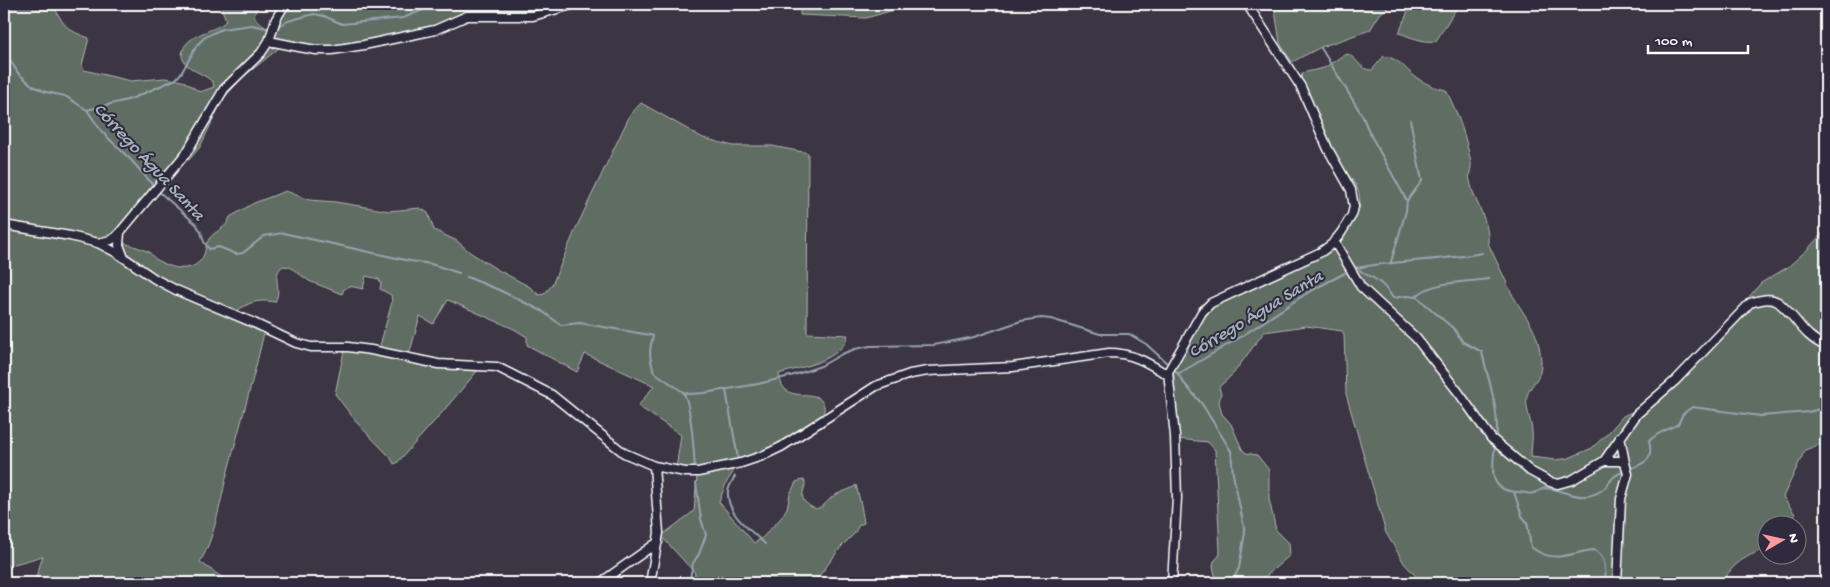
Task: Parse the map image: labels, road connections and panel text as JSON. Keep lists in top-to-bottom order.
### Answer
{
  "water": ["Córrego Água Santa"],
  "scale_bar": "100 m",
  "north": "right"
}
